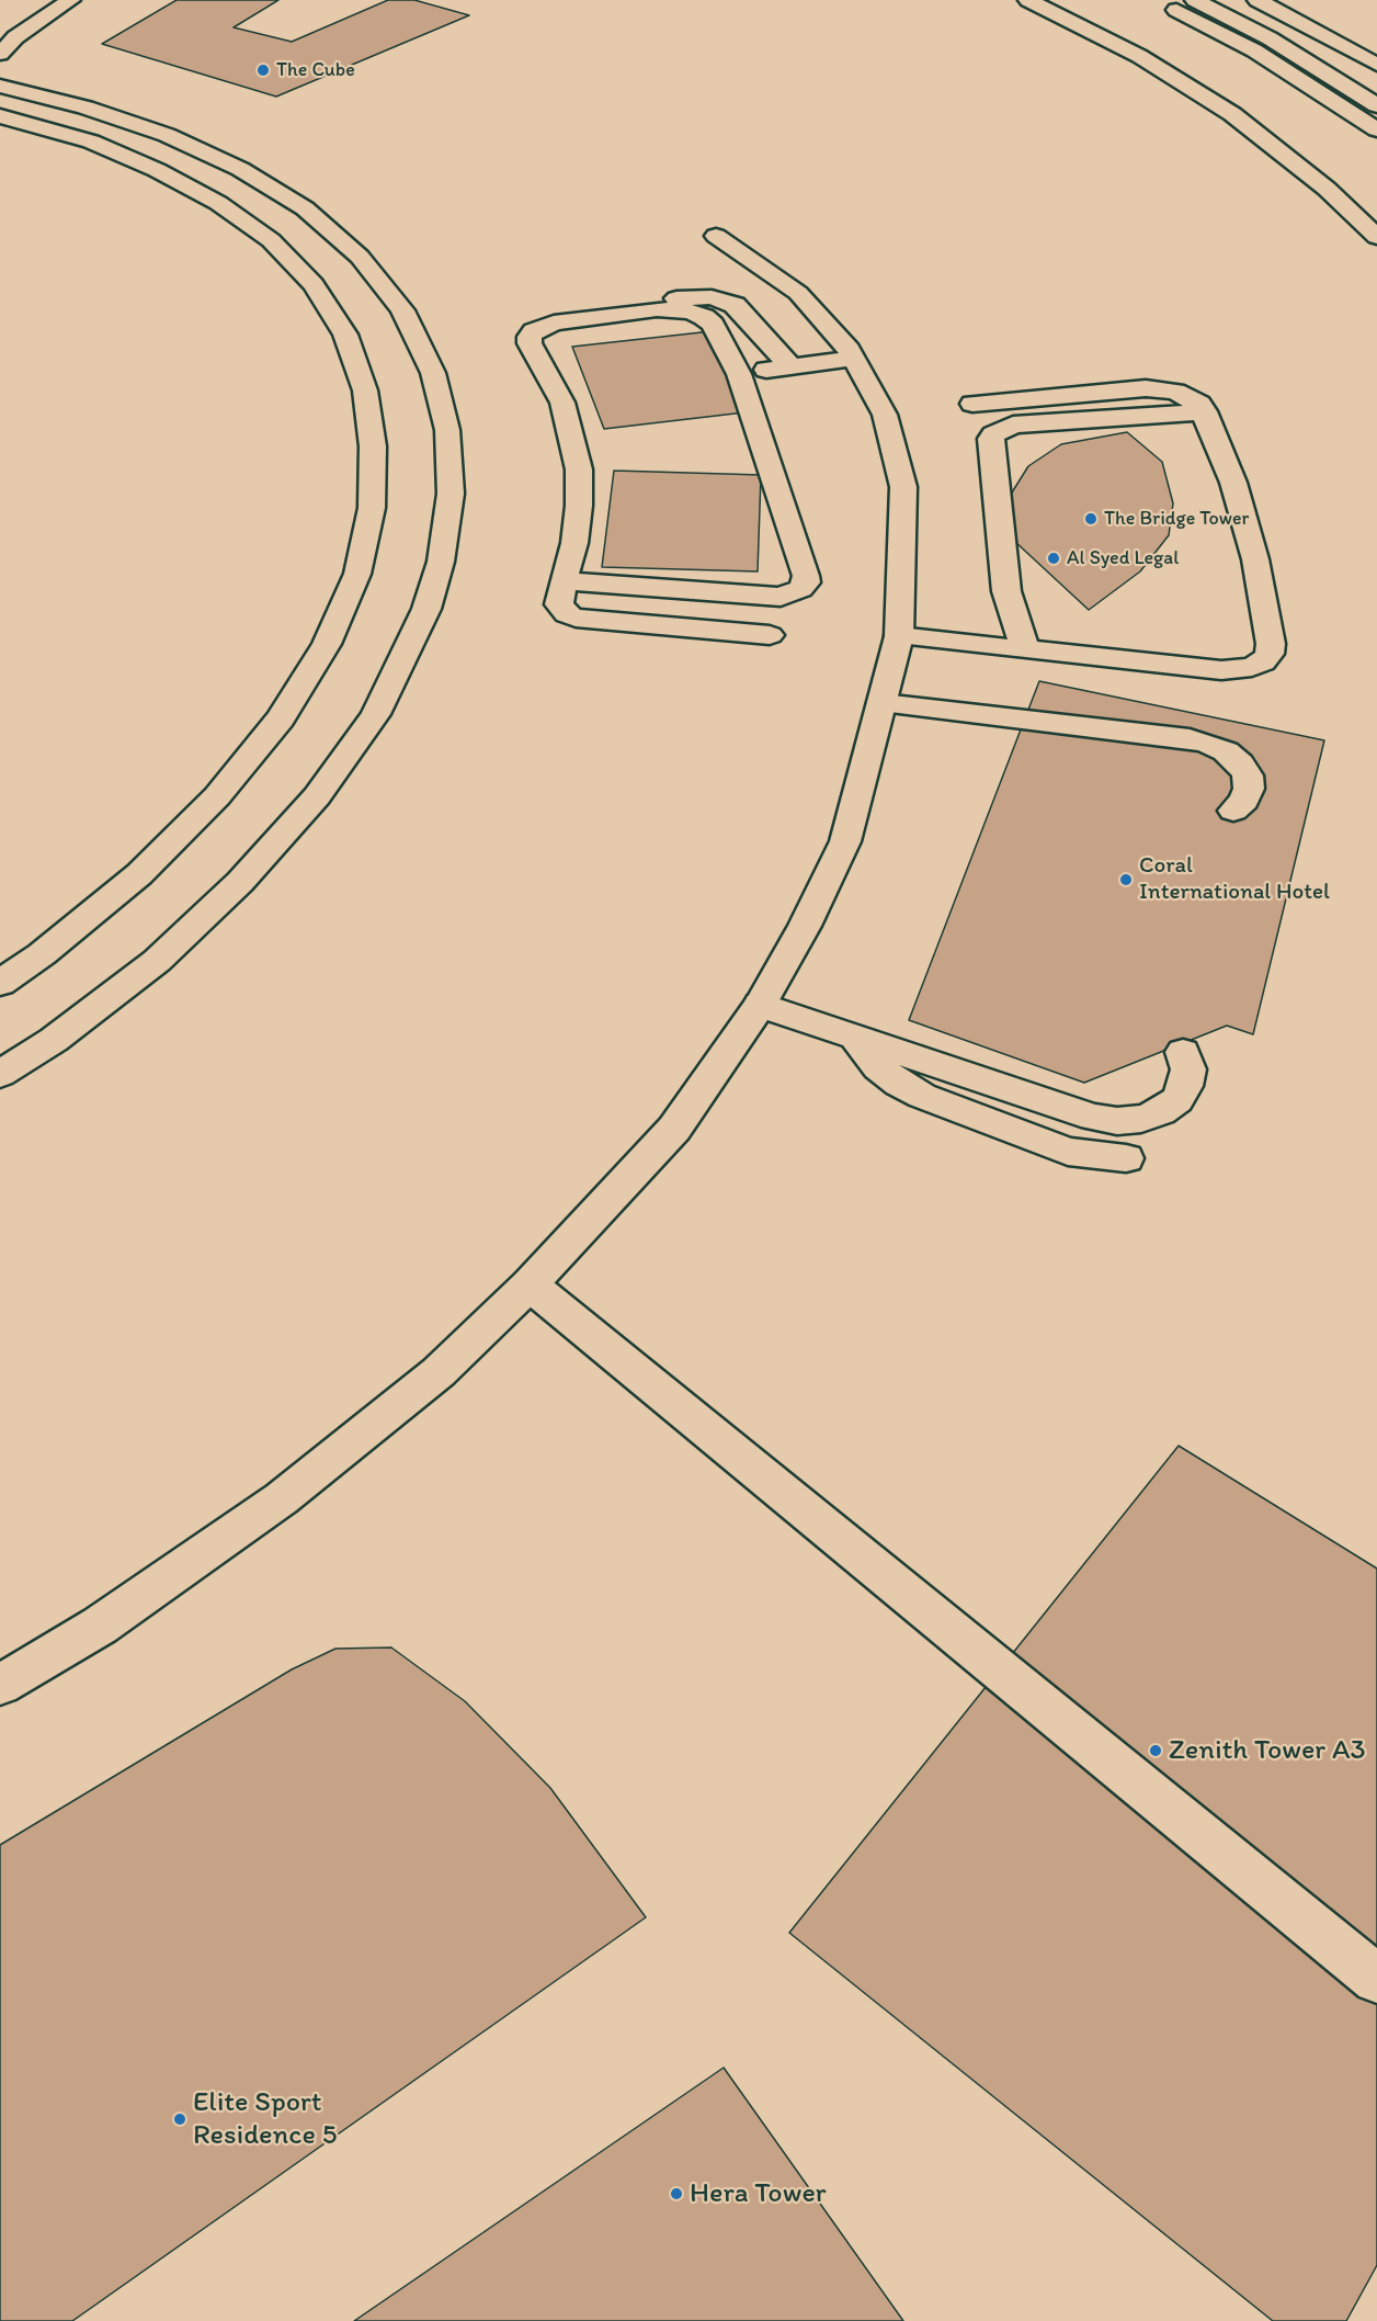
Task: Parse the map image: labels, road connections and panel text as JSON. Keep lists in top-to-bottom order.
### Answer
{
  "places": [
    "The Cube",
    "The Bridge Tower",
    "Al Syed Legal",
    "Coral International Hotel",
    "Zenith Tower A3",
    "Elite Sport Residence 5",
    "Hera Tower"
  ]
}
